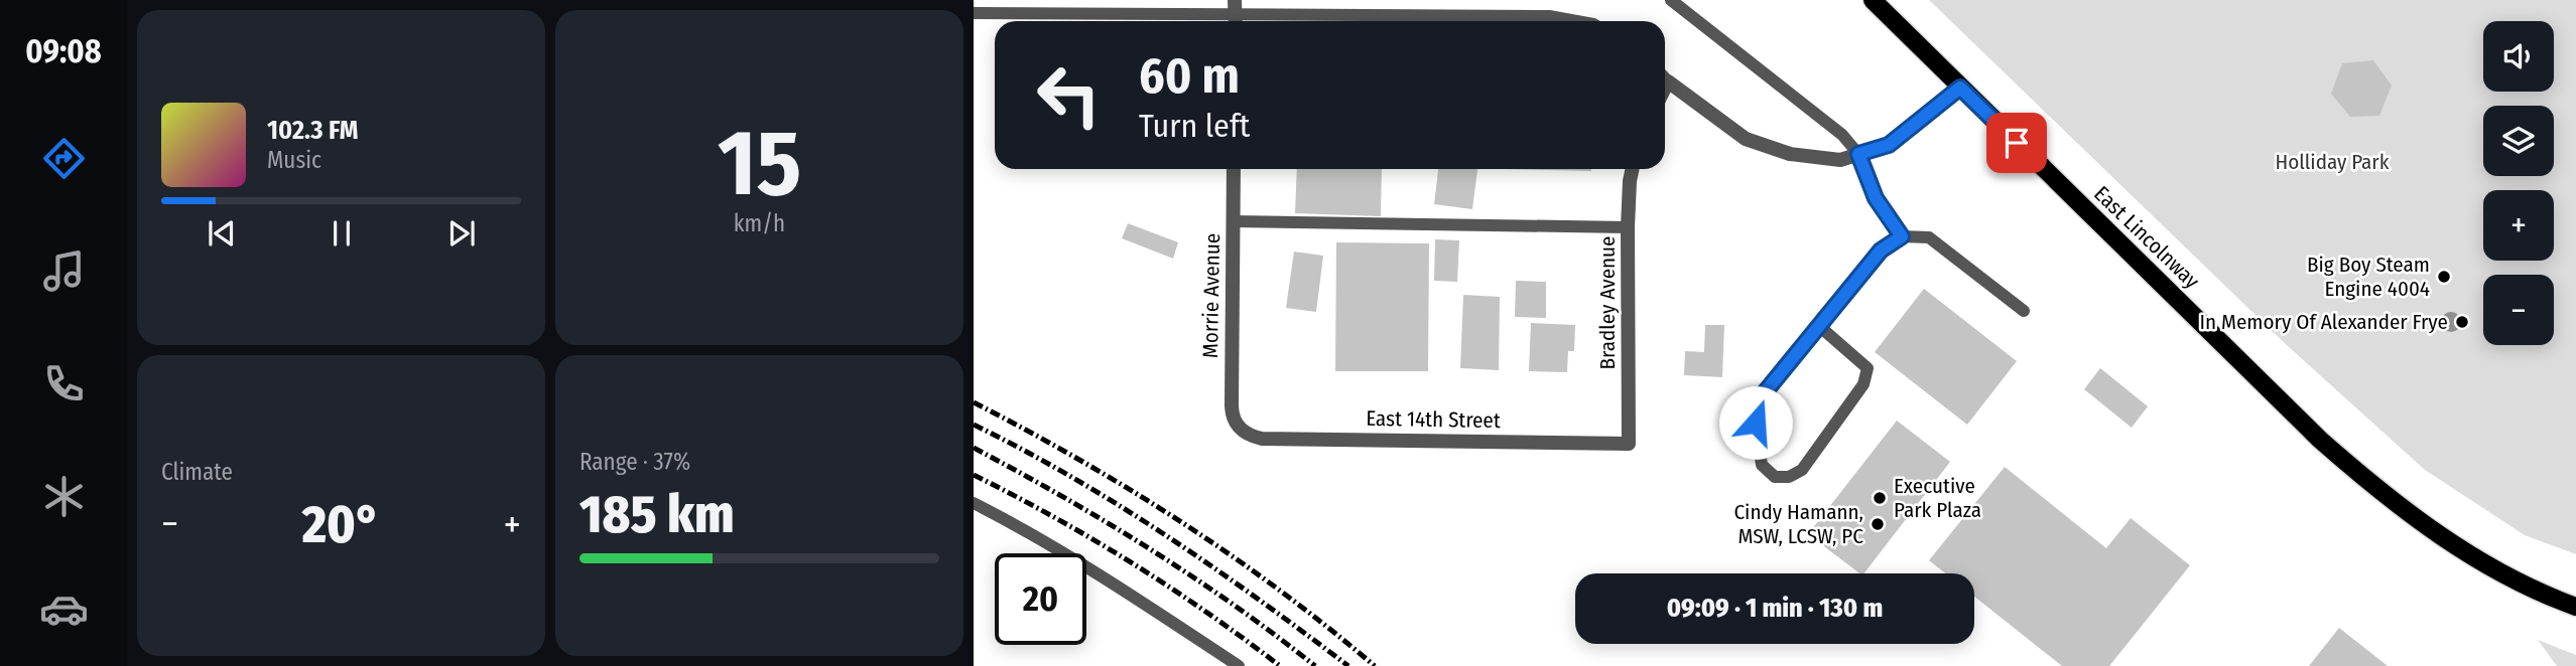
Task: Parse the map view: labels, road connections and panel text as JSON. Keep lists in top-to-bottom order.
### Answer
{
  "streets": {
    "main road": ["East Lincolnway"],
    "street": ["Morrie Avenue", "Bradley Avenue", "East 14th Street"]
  },
  "crossings": [
    ["Morrie Avenue", "East 14th Street"],
    ["Bradley Avenue", "East 14th Street"]
  ],
  "parks": ["Holliday Park"],
  "places": [
    "Big Boy Steam Engine 4004",
    "In Memory Of Alexander Frye",
    "Executive Park Plaza",
    "Cindy Hamann, MSW, LCSW, PC"
  ],
  "page": {
    "tabs": "09:08",
    "tile": [
      ["15", "km/h"],
      "Climate",
      ["Range · 37%", "185 km"]
    ],
    "map_buttons": ["+", "−"],
    "turn": ["60 m", "Turn left"],
    "song": ["102.3 FM", "Music"],
    "heat": ["−", "20°", "+"],
    "limit": "20",
    "trip": "09:09 · 1 min · 130 m"
  }
}
